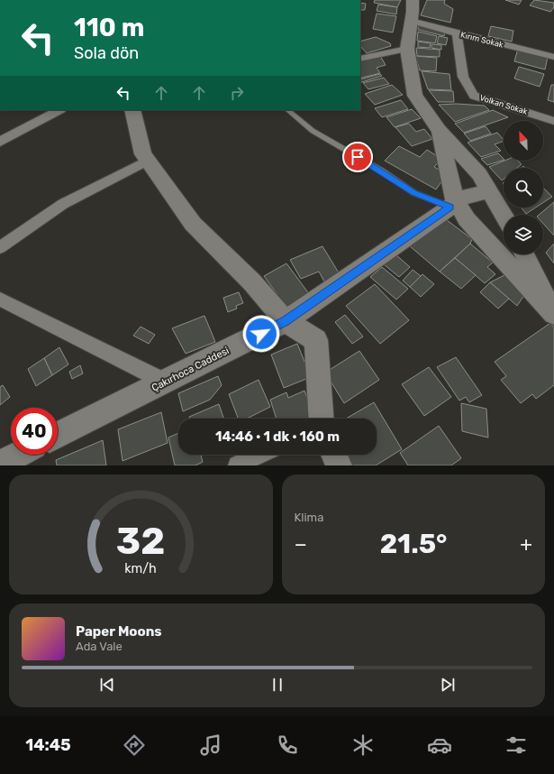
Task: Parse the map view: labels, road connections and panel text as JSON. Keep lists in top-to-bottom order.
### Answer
{
  "streets": {
    "street": ["Kırım Sokak", "Volkan Sokak", "Çakırhoca Caddesi"]
  },
  "crossings": [
    ["Kırım Sokak", "Volkan Sokak"]
  ],
  "north": "top left",
  "page": {
    "turn": ["110 m", "Sola dön"],
    "limit": "40",
    "trip": "14:46 · 1 dk · 160 m",
    "tile": "Klima",
    "heat": ["−", "21.5°", "+"],
    "song": ["Paper Moons", "Ada Vale"],
    "tabs": "14:45",
    "gauge": ["32", "km/h"]
  }
}
